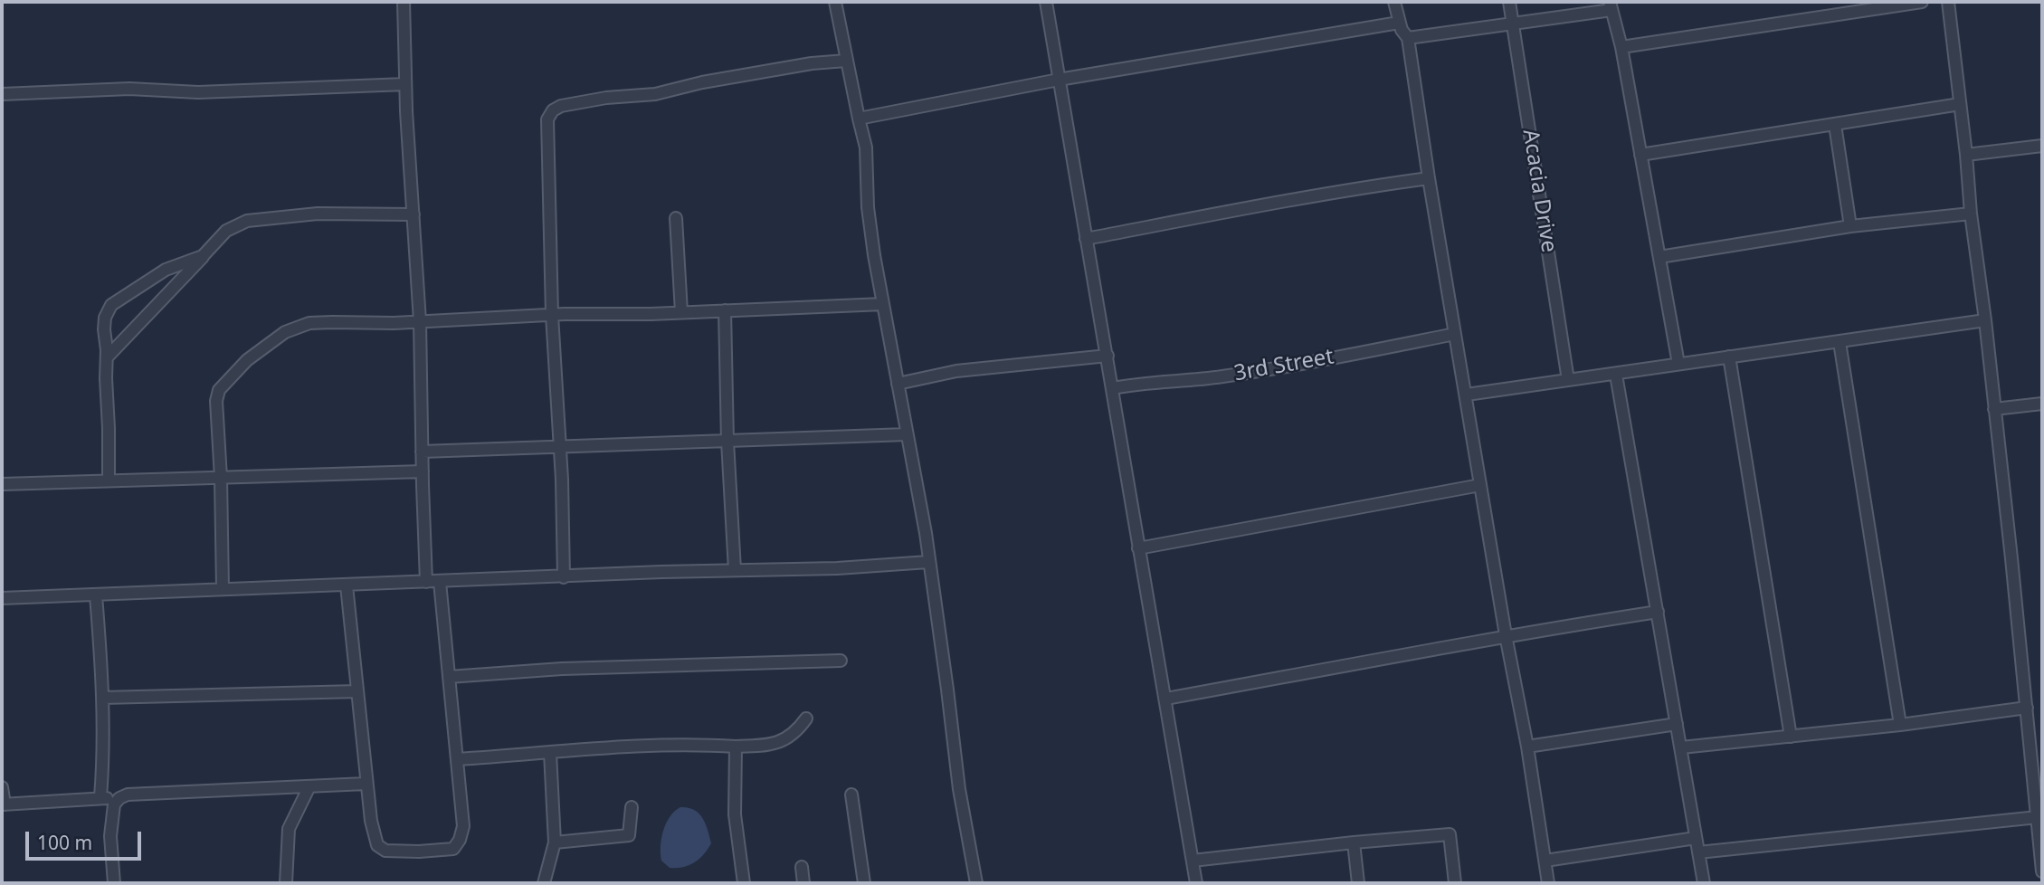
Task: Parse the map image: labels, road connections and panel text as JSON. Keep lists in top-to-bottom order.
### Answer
{
  "streets": {
    "street": ["Acacia Drive", "3rd Street"]
  },
  "scale_bar": "100 m"
}
